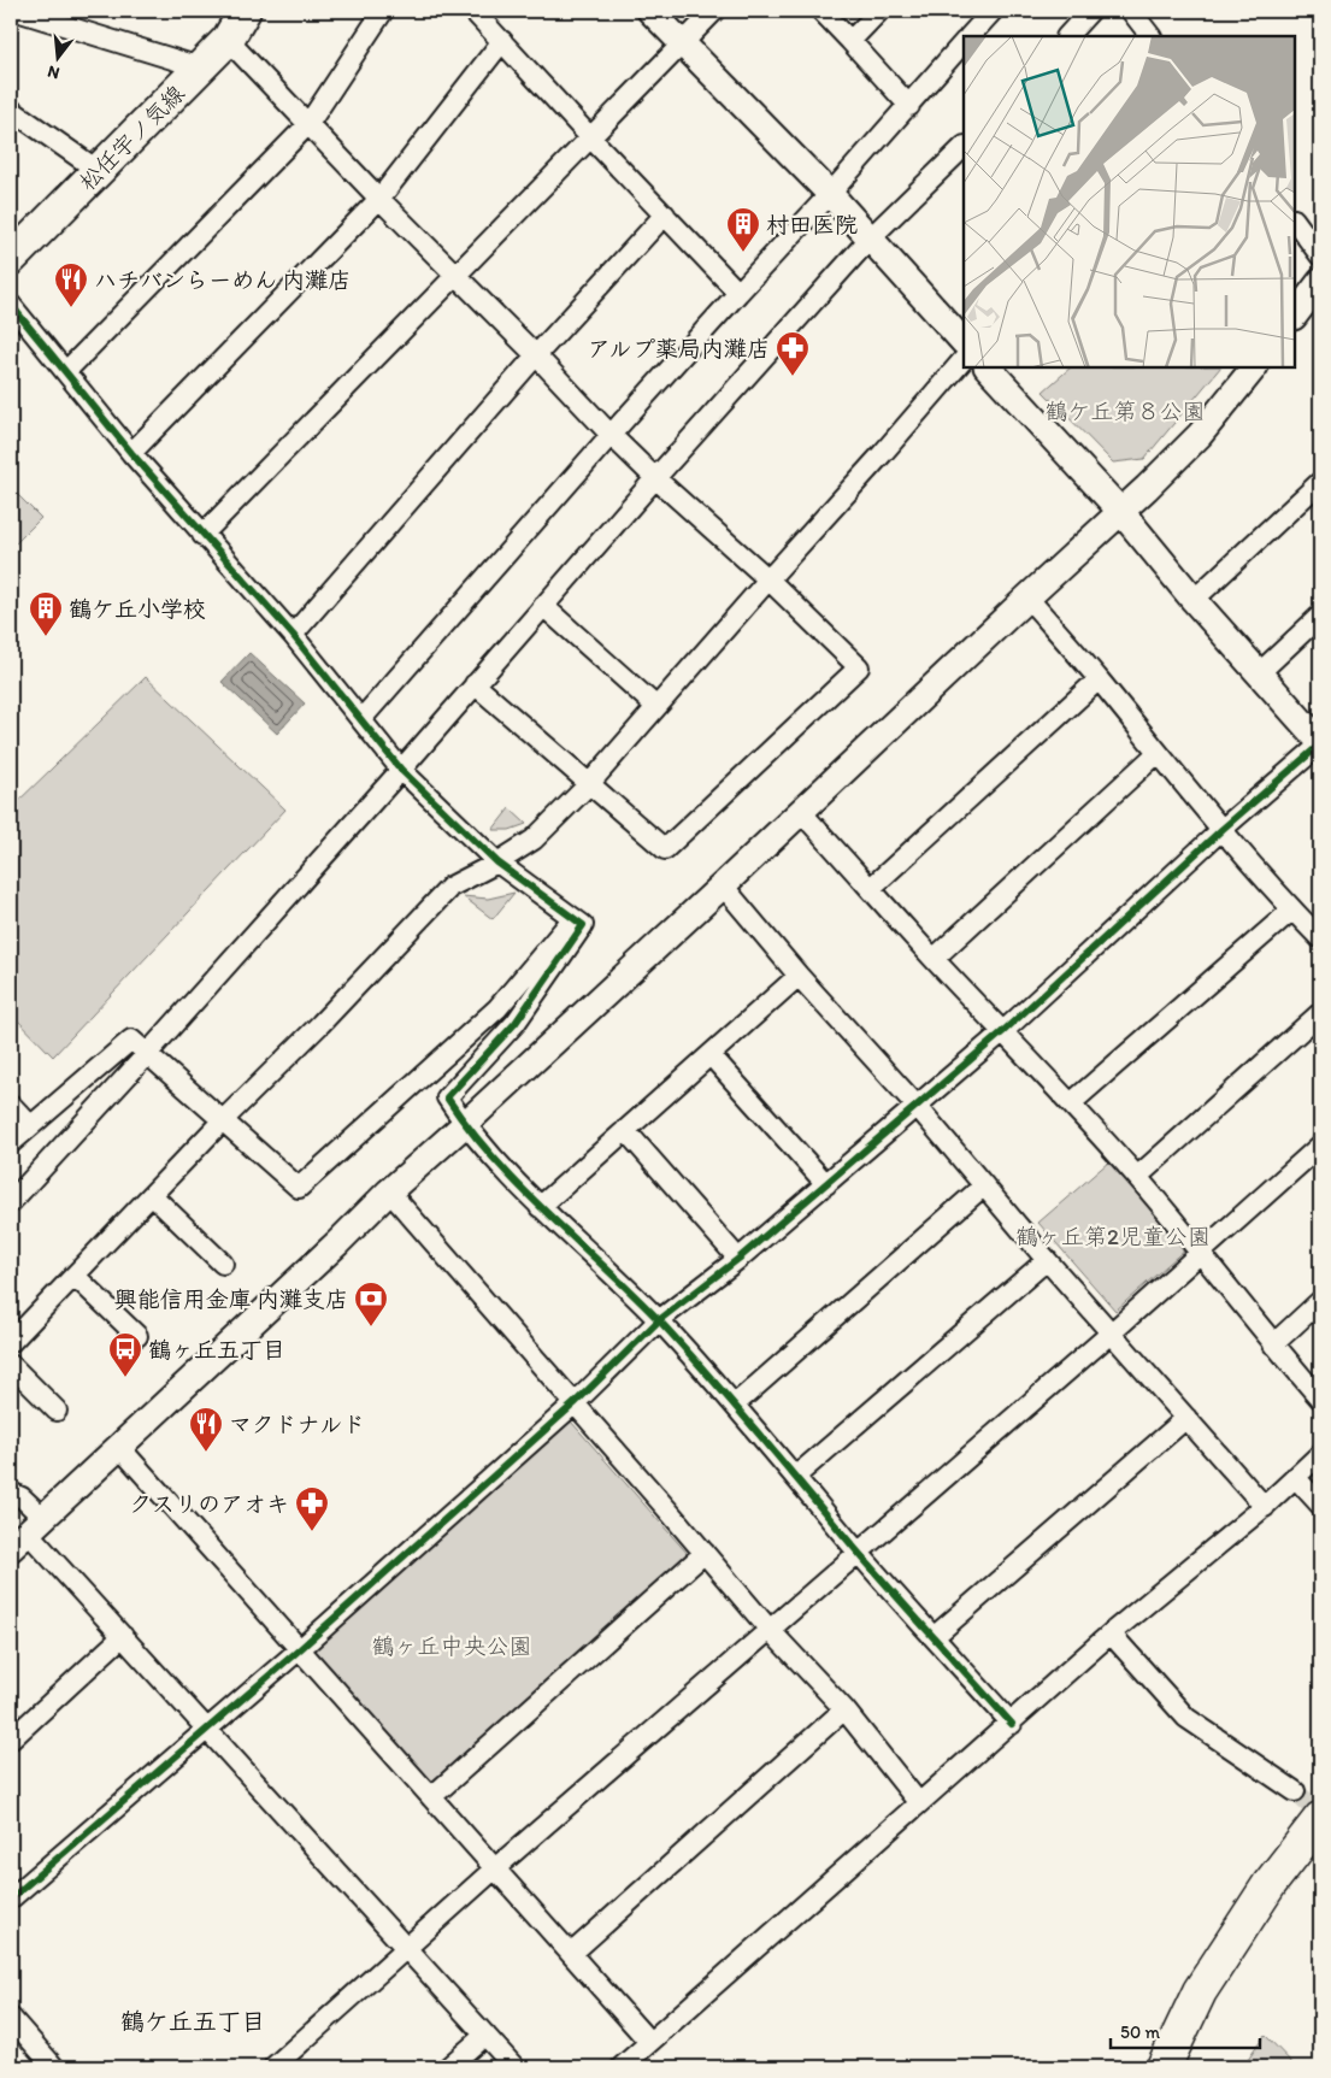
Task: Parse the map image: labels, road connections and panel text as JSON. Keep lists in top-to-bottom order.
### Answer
{
  "streets": {
    "main road": ["松任宇ノ気線"]
  },
  "districts": ["鶴ケ丘五丁目"],
  "parks": ["鶴ケ丘第８公園", "鶴ヶ丘第2児童公園", "鶴ヶ丘中央公園"],
  "places": {
    "building": ["村田医院", "鶴ケ丘小学校"],
    "restaurant": ["ハチバンらーめん 内灘店", "マクドナルド"],
    "pharmacy": ["アルプ薬局内灘店", "クスリのアオキ"],
    "bank": ["興能信用金庫 内灘支店"],
    "bus stop": ["鶴ヶ丘五丁目"]
  },
  "scale_bar": "50 m",
  "north": "bottom"
}
